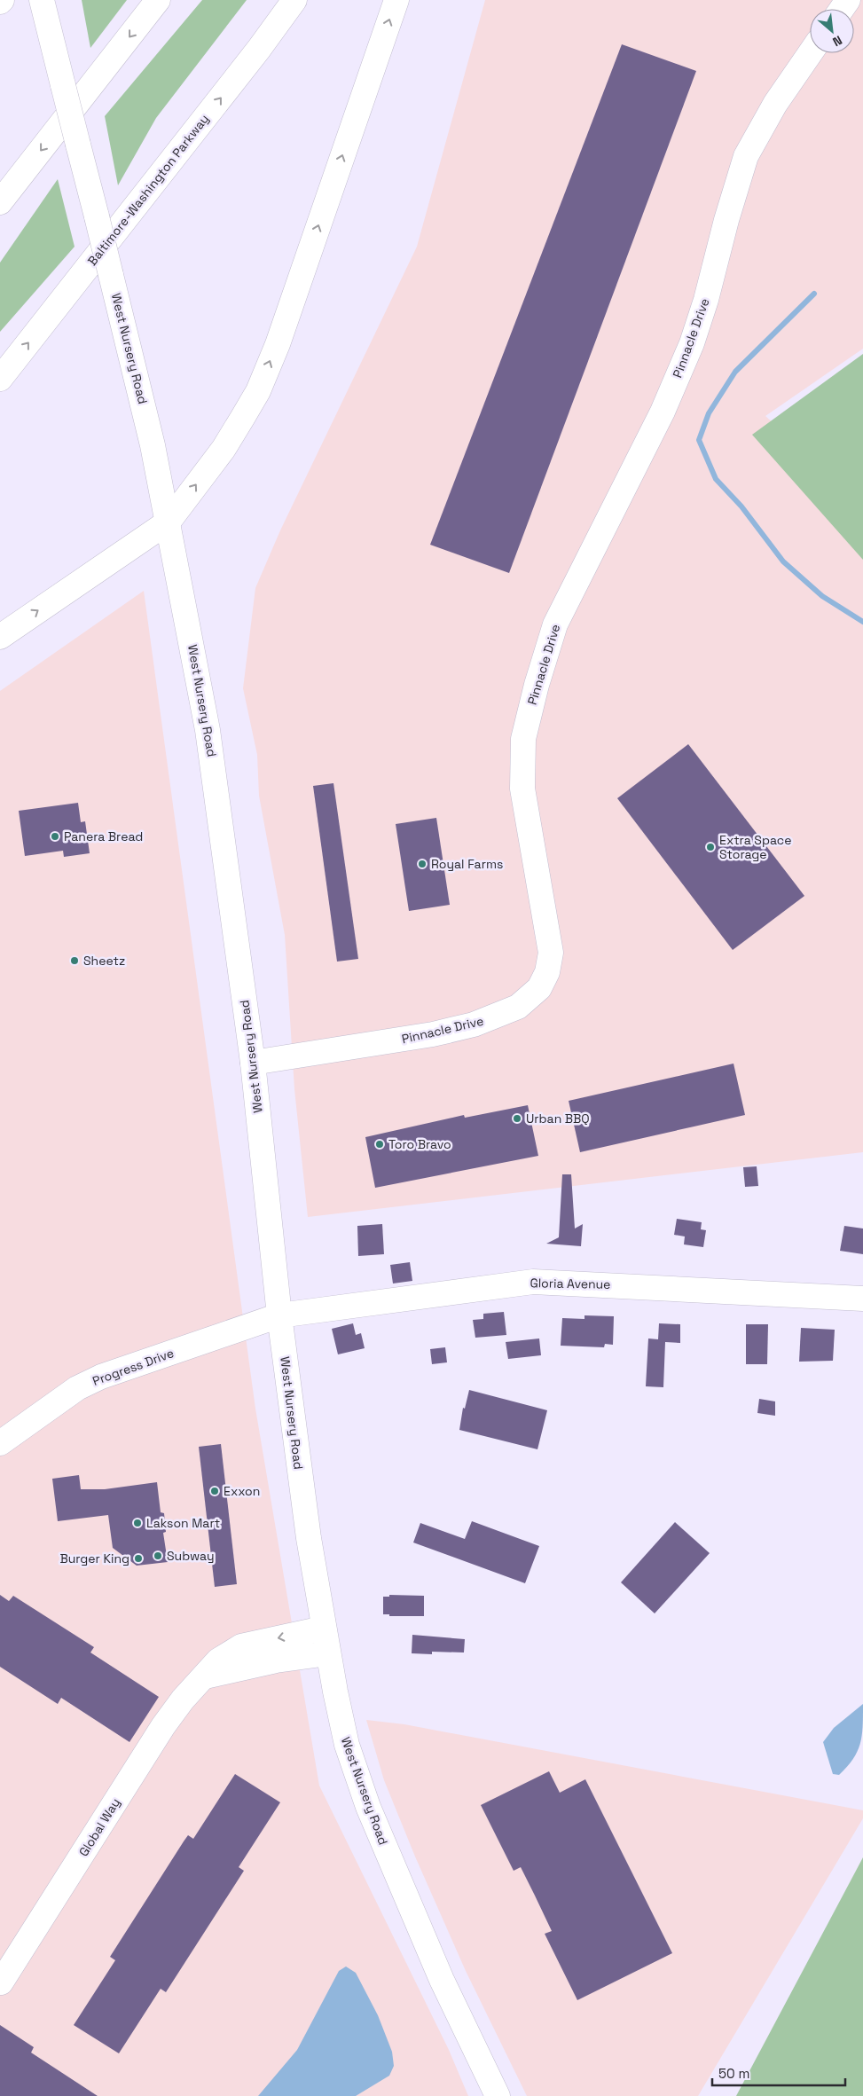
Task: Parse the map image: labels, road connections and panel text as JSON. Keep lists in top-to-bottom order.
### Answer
{
  "streets": {
    "main road": [
      "Baltimore-Washington Parkway",
      "Pinnacle Drive",
      "West Nursery Road",
      "Gloria Avenue",
      "Progress Drive",
      "Global Way"
    ]
  },
  "crossings": [
    ["Pinnacle Drive", "West Nursery Road"],
    ["West Nursery Road", "Gloria Avenue"],
    ["West Nursery Road", "Progress Drive"],
    ["West Nursery Road", "Global Way"],
    ["Gloria Avenue", "Progress Drive"]
  ],
  "places": [
    "Panera Bread",
    "Extra Space Storage",
    "Royal Farms",
    "Sheetz",
    "Urban BBQ",
    "Toro Bravo",
    "Exxon",
    "Lakson Mart",
    "Subway",
    "Burger King"
  ],
  "scale_bar": "50 m",
  "north": "bottom right"
}
